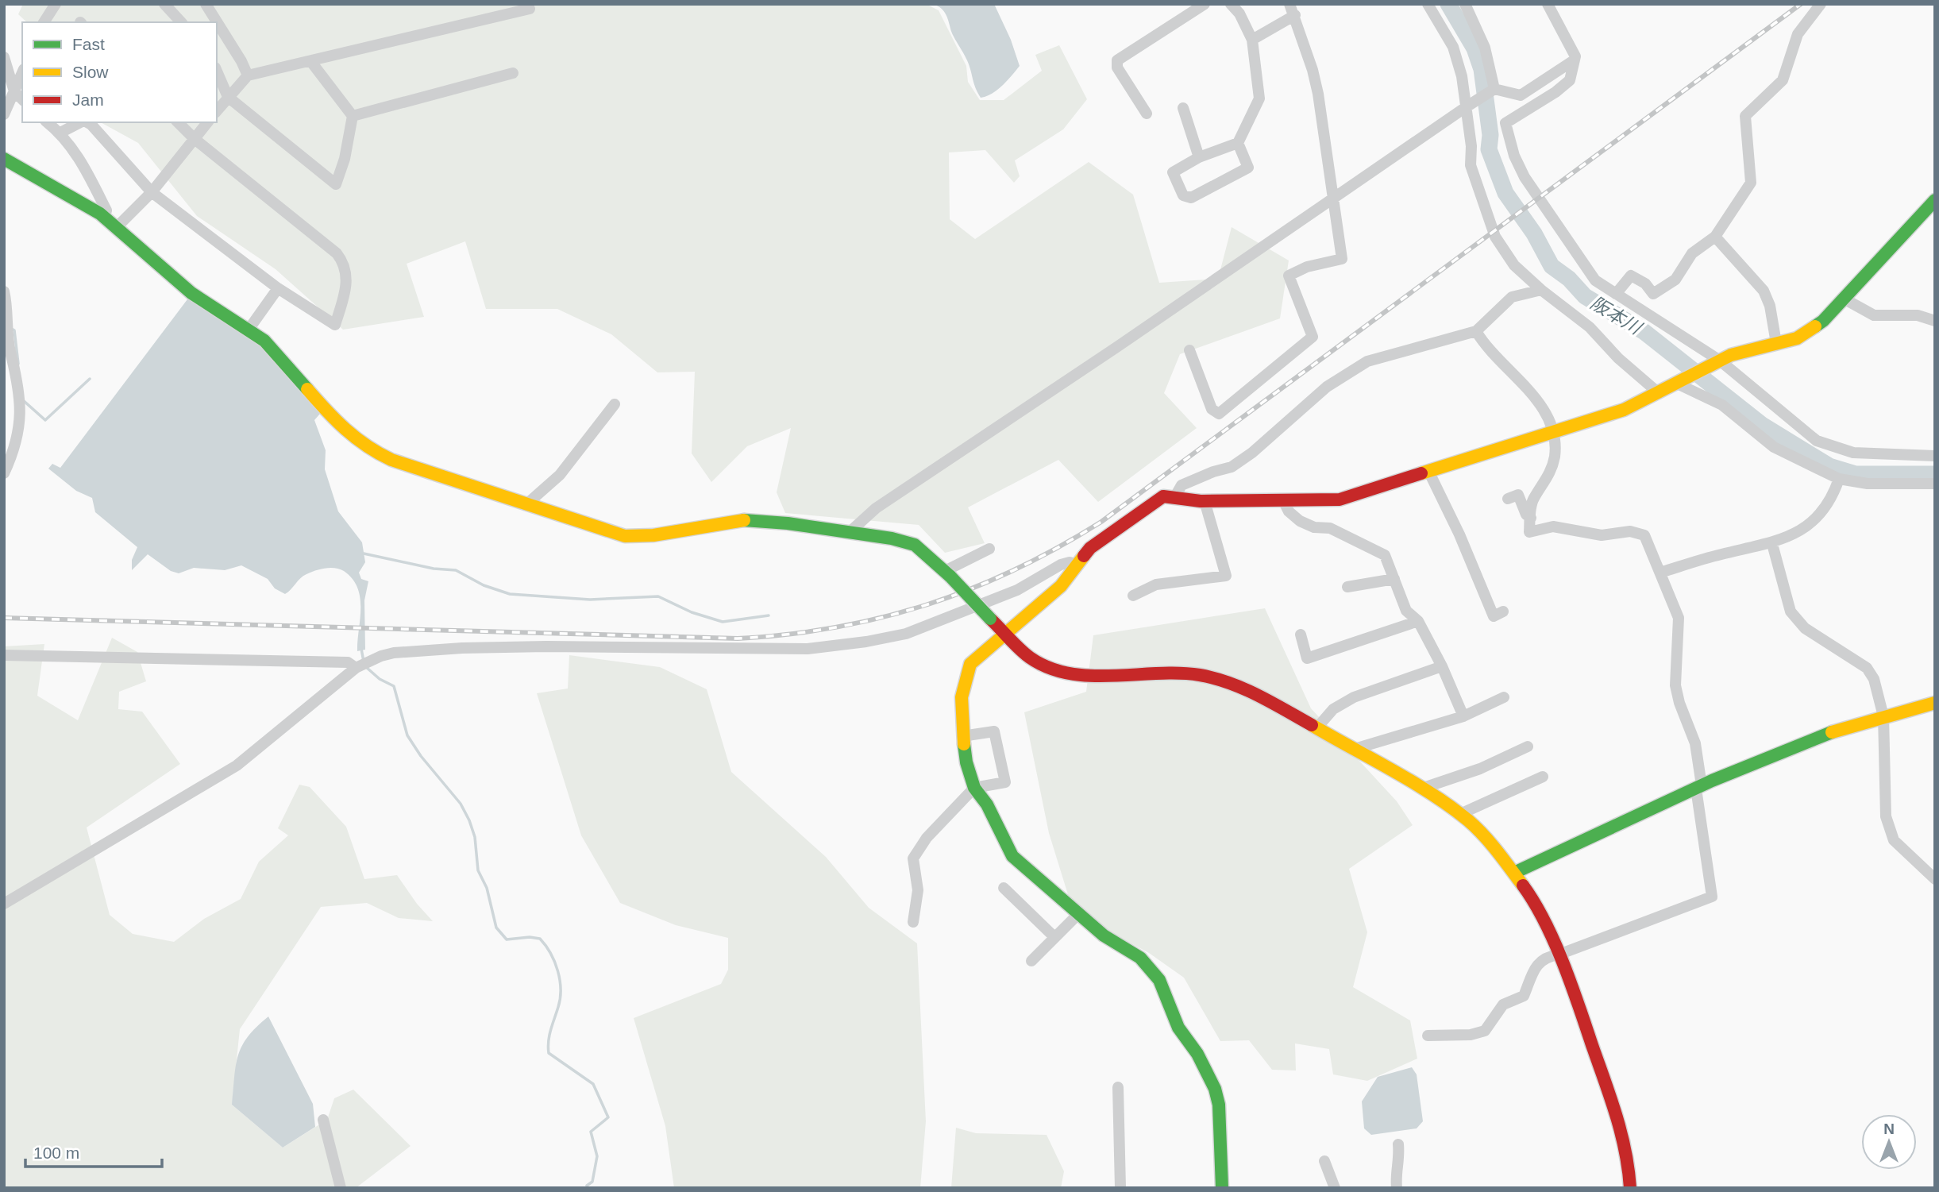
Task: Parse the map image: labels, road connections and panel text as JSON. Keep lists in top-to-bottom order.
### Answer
{
  "water": ["阪本川"],
  "legend": ["Fast", "Slow", "Jam"],
  "scale_bar": "100 m",
  "north": "top"
}
